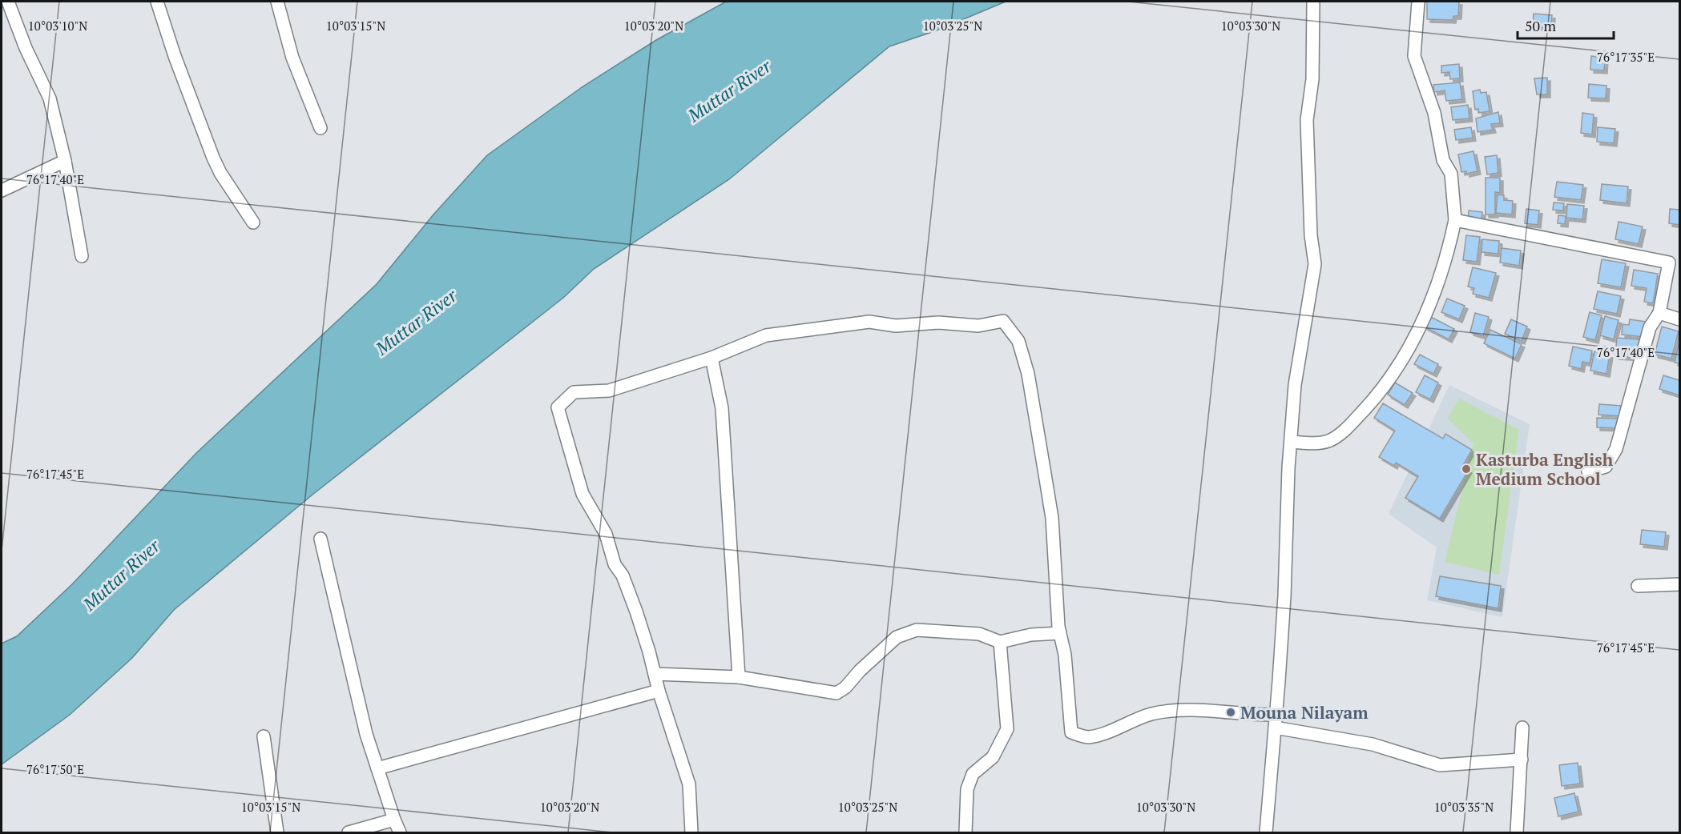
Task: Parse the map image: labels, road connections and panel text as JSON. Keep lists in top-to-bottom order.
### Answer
{
  "water": ["Muttar River"],
  "places": ["Kasturba English Medium School", "Mouna Nilayam"],
  "scale_bar": "50 m",
  "coordinates": [
    "10°03'10\"N",
    "10°03'15\"N",
    "10°03'20\"N",
    "10°03'25\"N",
    "10°03'30\"N",
    "76°17'35\"E",
    "76°17'40\"E",
    "76°17'45\"E",
    "76°17'50\"E",
    "10°03'35\"N"
  ]
}
